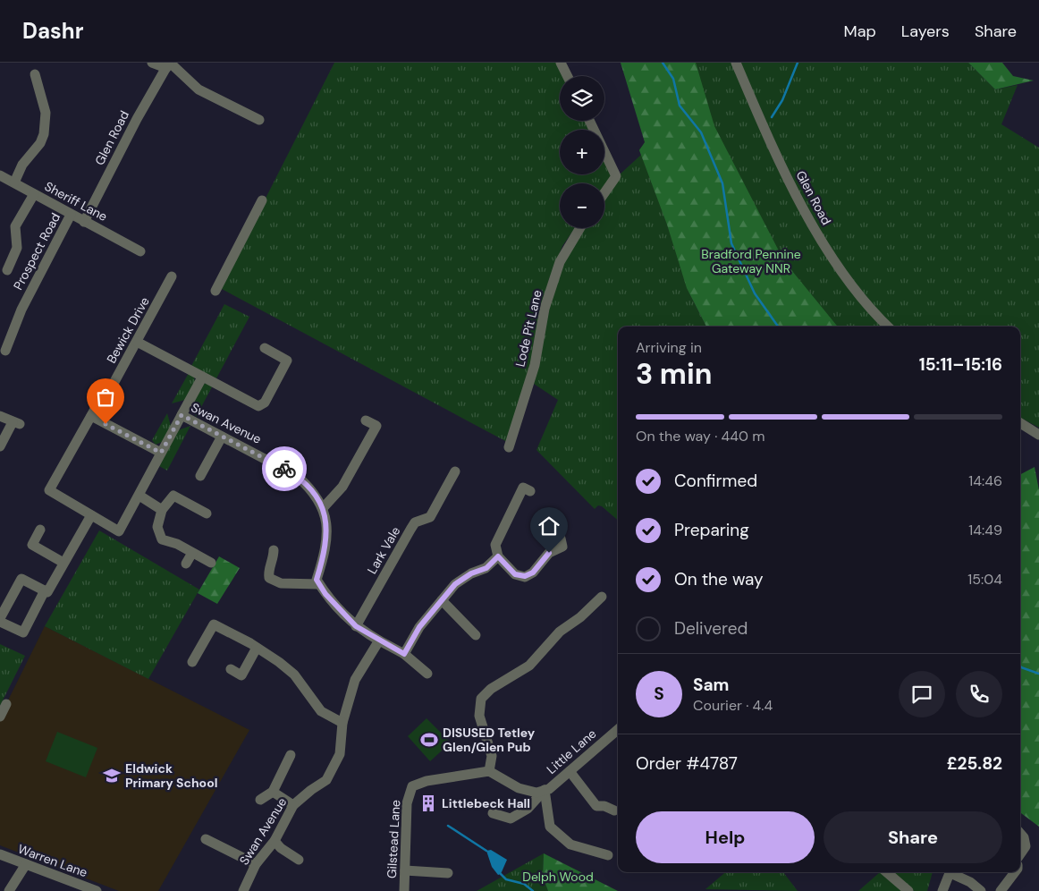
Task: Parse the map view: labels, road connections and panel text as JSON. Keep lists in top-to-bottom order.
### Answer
{
  "streets": {
    "street": [
      "Glen Road",
      "Sheriff Lane",
      "Prospect Road",
      "Lode Pit Lane",
      "Bewick Drive",
      "Swan Avenue",
      "Lark Vale",
      "Little Lane",
      "Gilstead Lane",
      "Warren Lane"
    ]
  },
  "crossings": [
    ["Glen Road", "Sheriff Lane"],
    ["Sheriff Lane", "Prospect Road"],
    ["Bewick Drive", "Swan Avenue"]
  ],
  "parks": ["Bradford Pennine Gateway NNR", "Delph Wood"],
  "places": {
    "sports": ["DISUSED Tetley Glen/Glen Pub"],
    "school or university": ["Eldwick Primary School"],
    "building": ["Littlebeck Hall"]
  },
  "page": {
    "header": "Dashr",
    "nav": ["Map", "Layers", "Share"],
    "map_buttons": ["+", "−"],
    "heading": ["3 min", "Arriving in", "15:11–15:16"],
    "panel": [
      "Sam",
      "Courier · 4.4",
      "Order #4787",
      "£25.82"
    ],
    "bar": "On the way · 440 m",
    "list": [
      ["Confirmed", "14:46"],
      ["Preparing", "14:49"],
      ["On the way", "15:04"],
      "Delivered"
    ],
    "round": "S",
    "buttons": ["Help", "Share"]
  }
}
